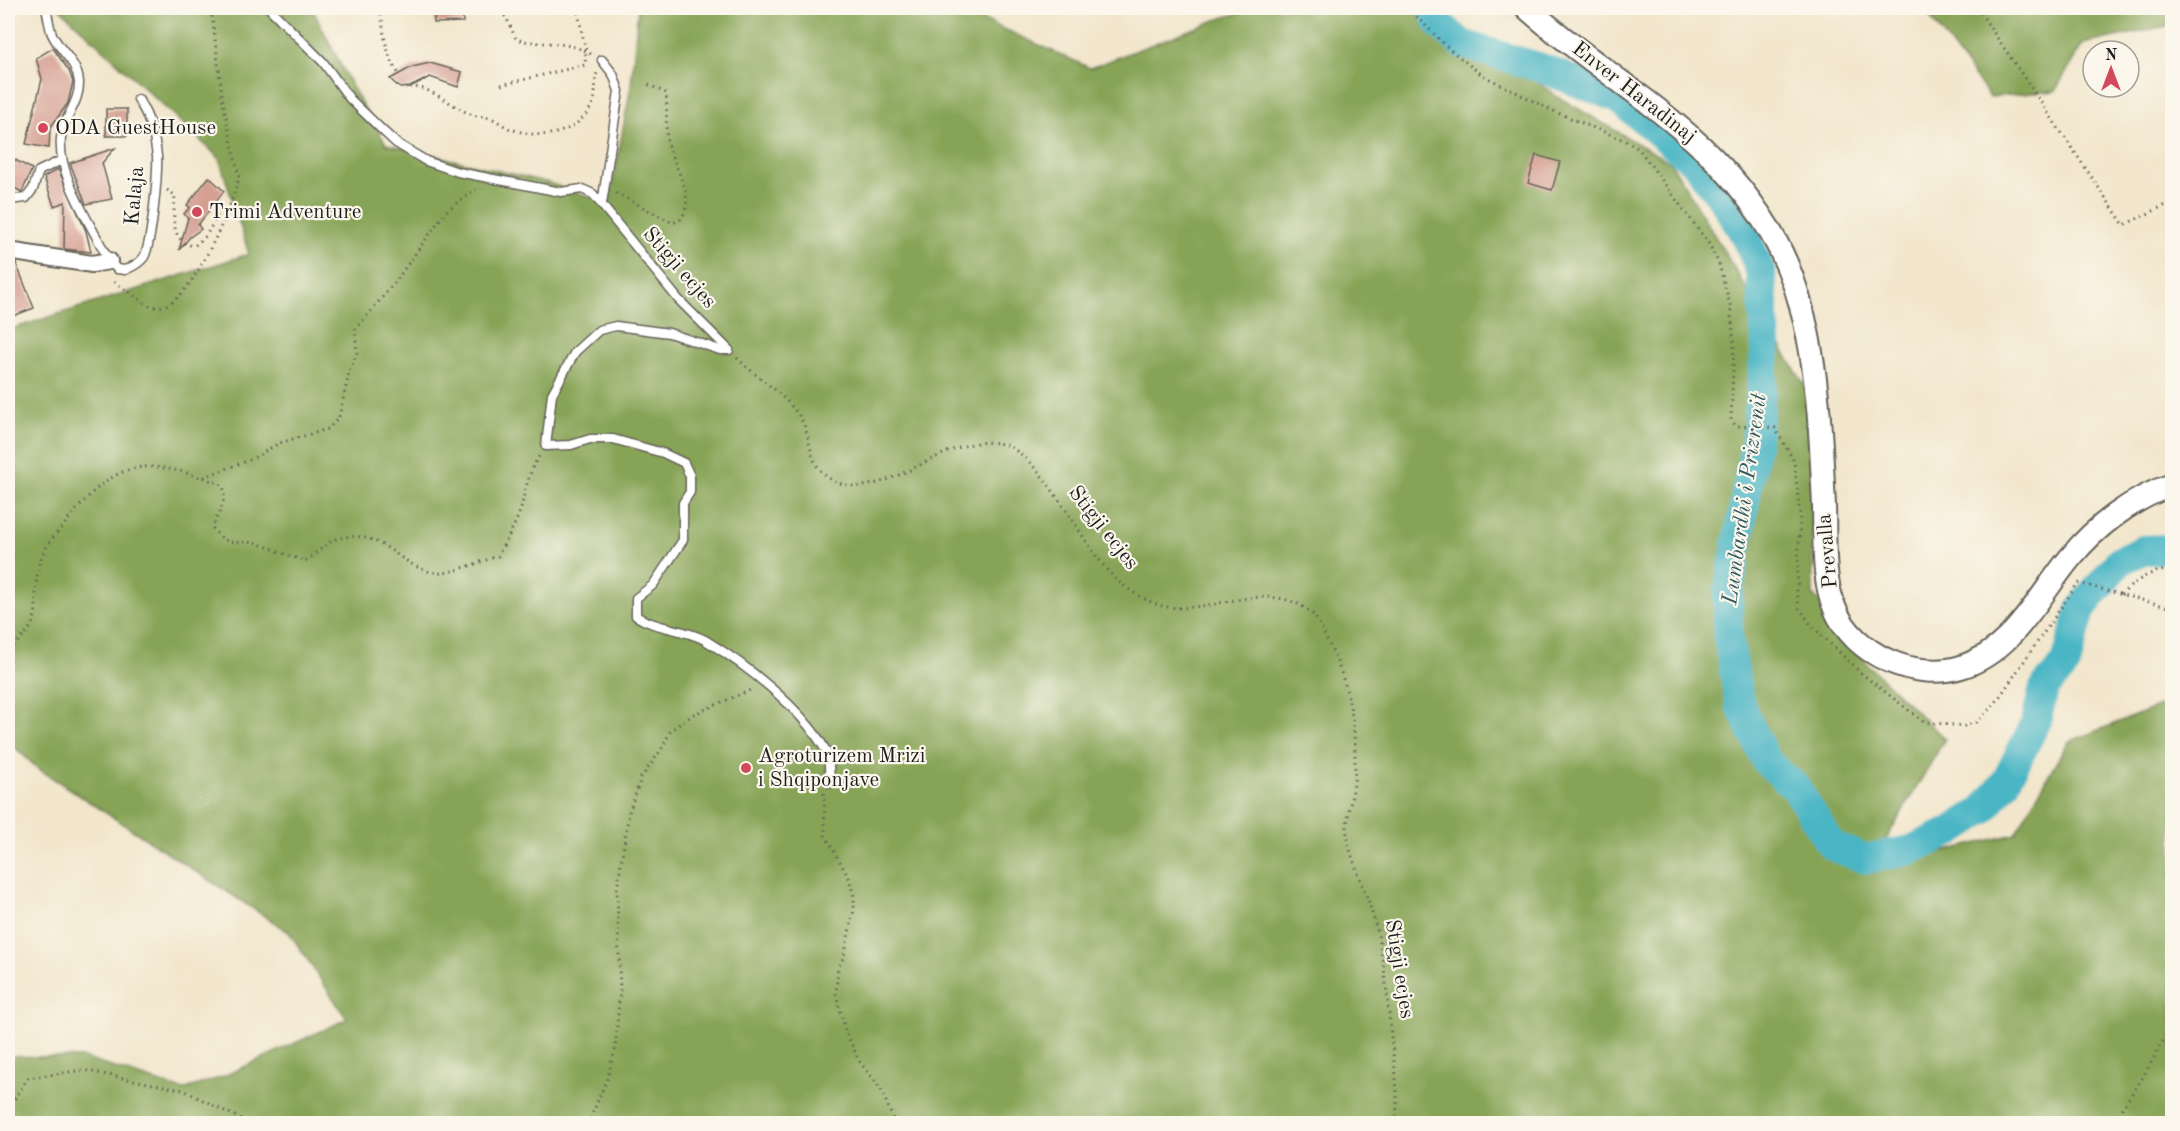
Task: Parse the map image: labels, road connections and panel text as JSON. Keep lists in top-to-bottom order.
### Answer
{
  "streets": {
    "main road": ["Enver Haradinaj", "Prevalla"],
    "lane": ["Kalaja", "Stigji ecjes"]
  },
  "crossings": [
    ["Enver Haradinaj", "Prevalla"]
  ],
  "water": ["Lumbardhi i Prizrenit"],
  "places": ["ODA GuestHouse", "Trimi Adventure", "Agroturizem Mrizi i Shqiponjave"],
  "north": "top"
}
